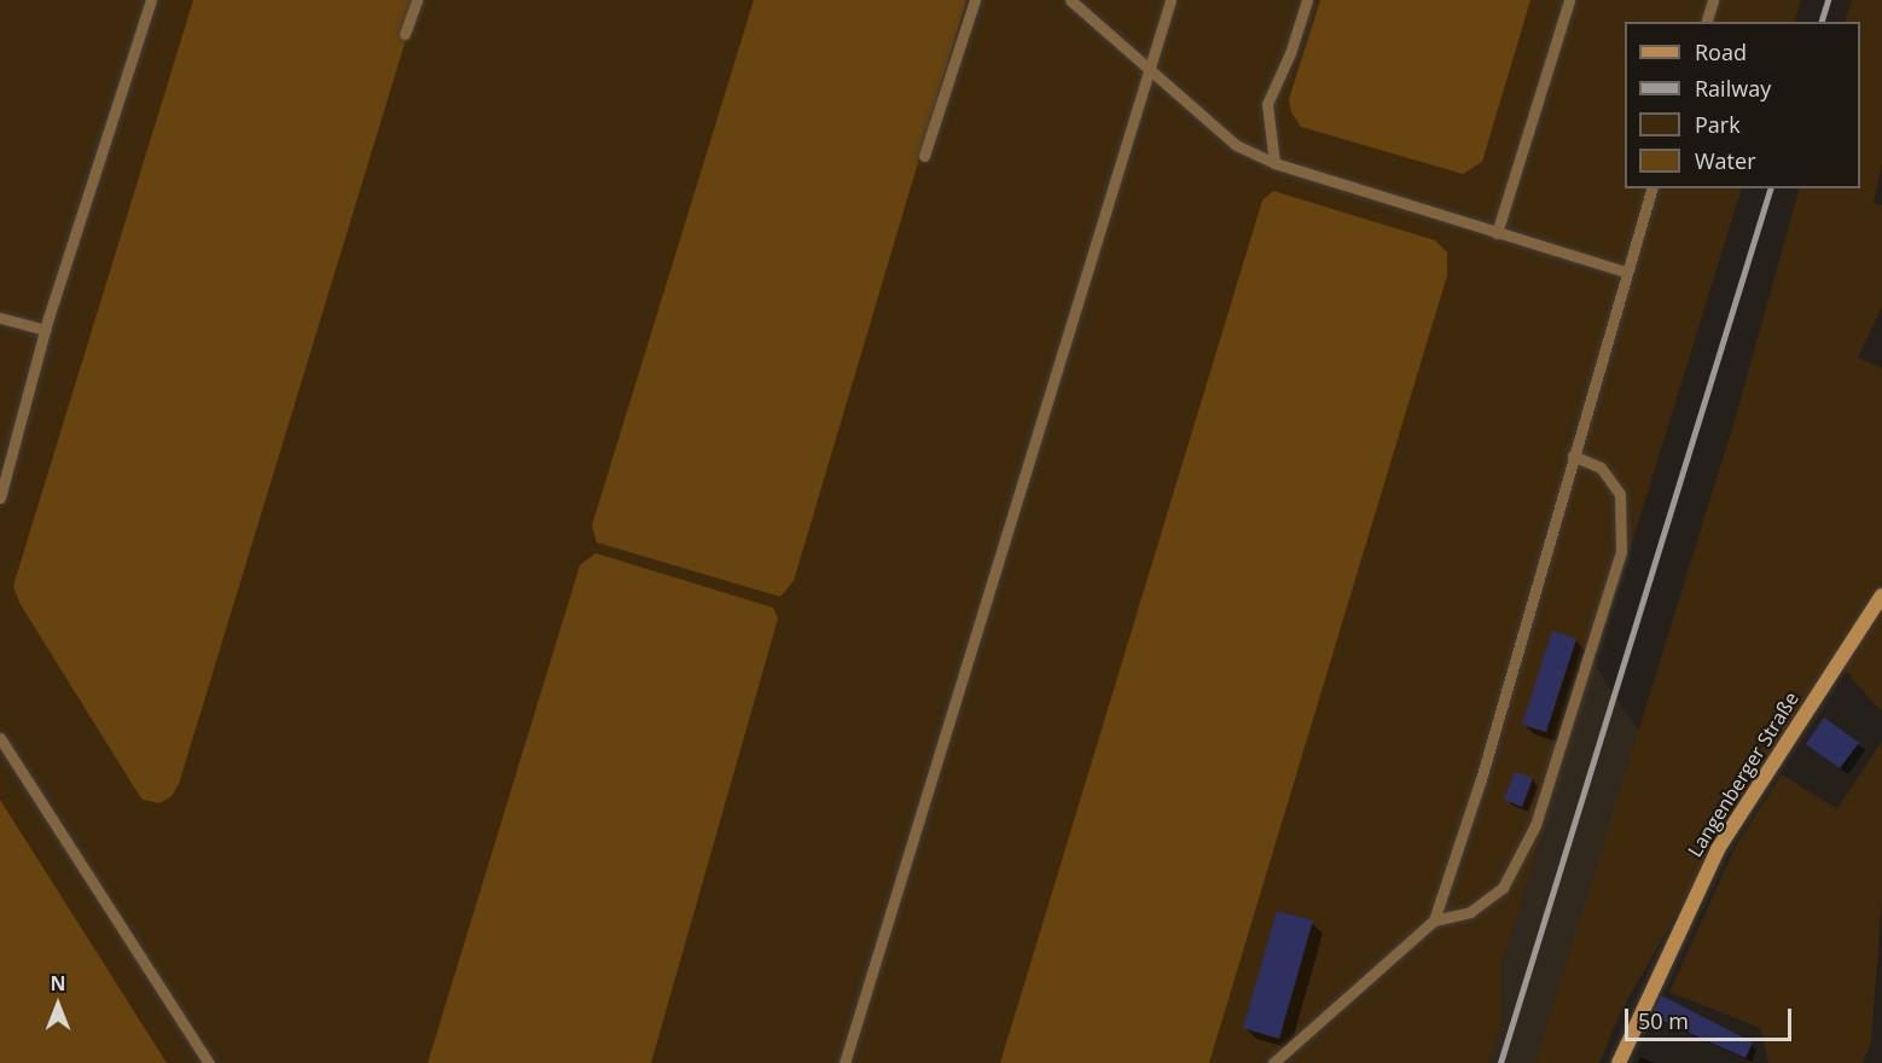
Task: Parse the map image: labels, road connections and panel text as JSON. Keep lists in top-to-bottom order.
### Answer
{
  "streets": {
    "main road": ["Langenberger Straße"]
  },
  "legend": [
    "Road",
    "Railway",
    "Park",
    "Water"
  ],
  "scale_bar": "50 m",
  "north": "top"
}
